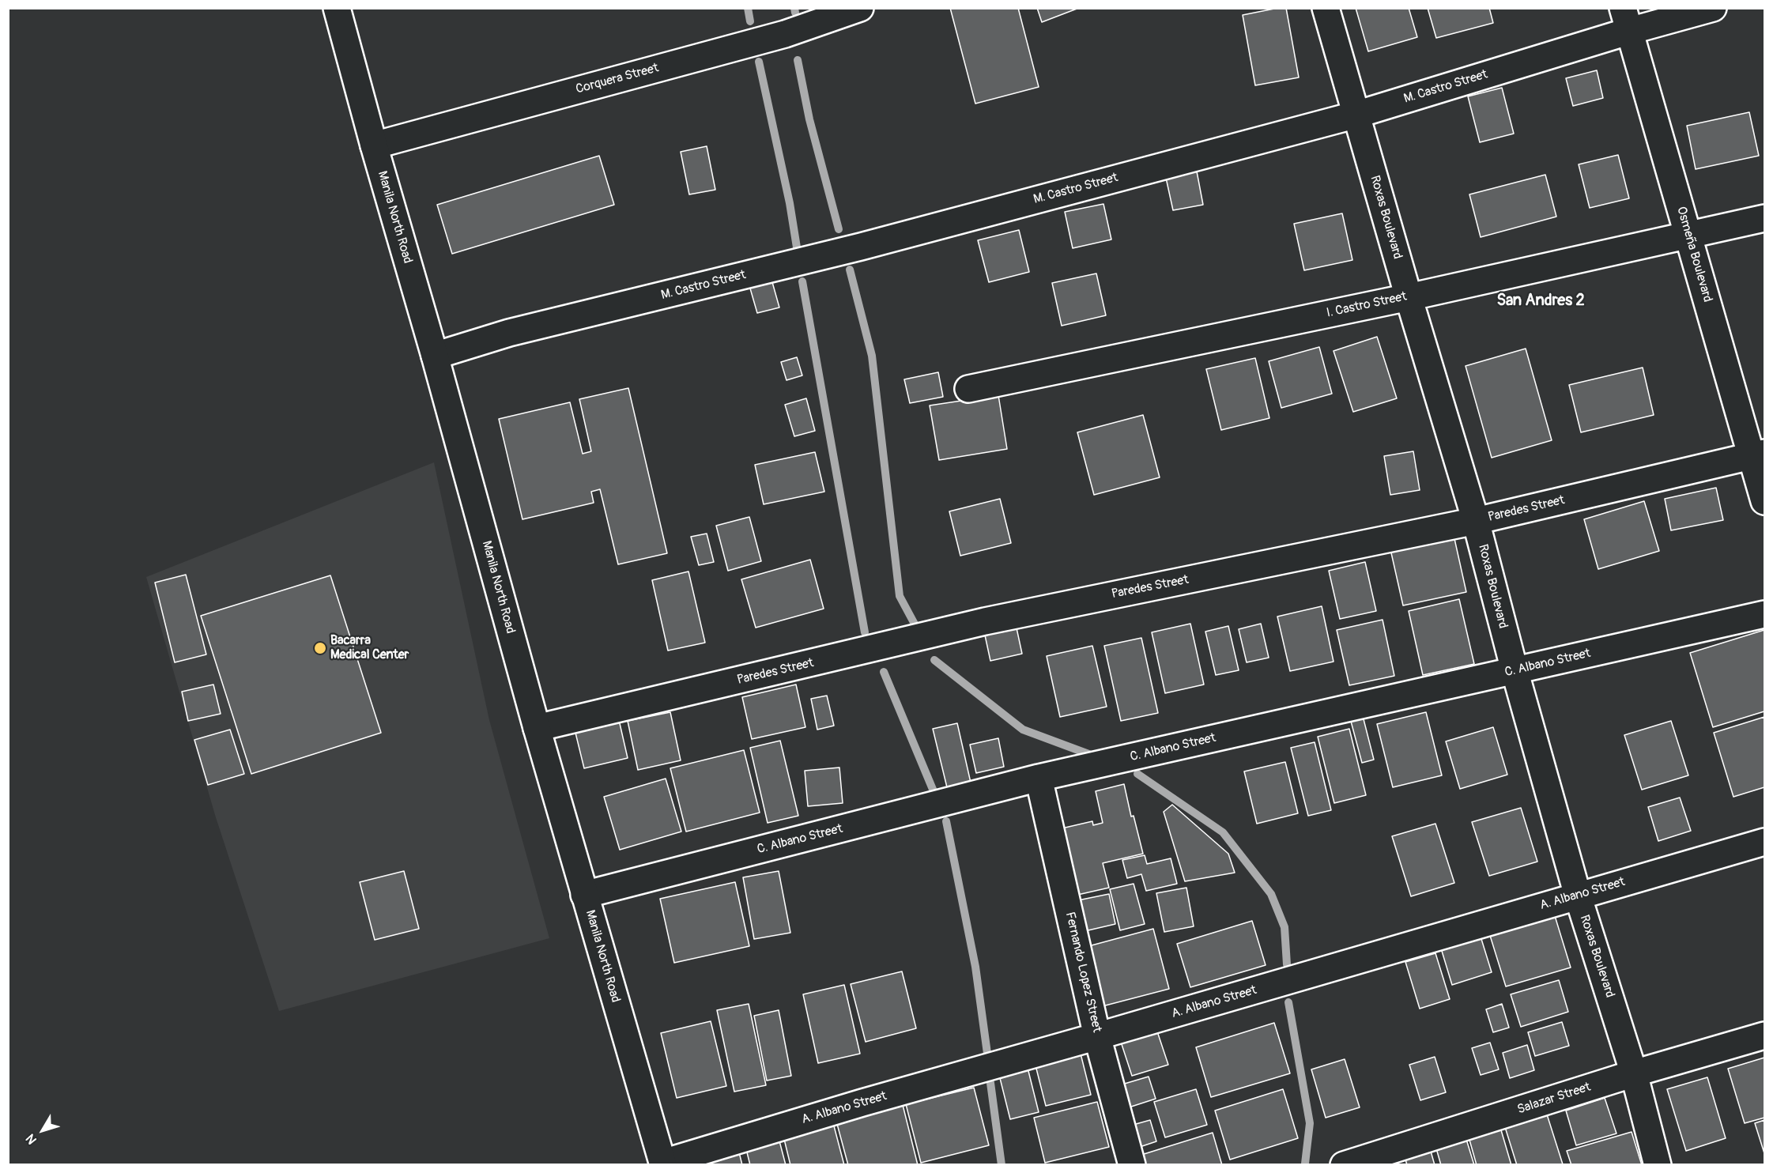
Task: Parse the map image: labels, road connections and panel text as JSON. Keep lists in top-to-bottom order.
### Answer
{
  "streets": {
    "main road": [
      "Corquera Street",
      "M. Castro Street",
      "Manila North Road",
      "Roxas Boulevard",
      "Osmeña Boulevard",
      "I. Castro Street",
      "Paredes Street",
      "C. Albano Street",
      "A. Albano Street",
      "Fernando Lopez Street",
      "Salazar Street"
    ]
  },
  "crossings": [
    ["Corquera Street", "Manila North Road"],
    ["M. Castro Street", "Manila North Road"],
    ["M. Castro Street", "Roxas Boulevard"],
    ["M. Castro Street", "Osmeña Boulevard"],
    ["Manila North Road", "Paredes Street"],
    ["Manila North Road", "C. Albano Street"],
    ["Manila North Road", "A. Albano Street"],
    ["Roxas Boulevard", "I. Castro Street"],
    ["Roxas Boulevard", "Paredes Street"],
    ["Roxas Boulevard", "C. Albano Street"],
    ["Roxas Boulevard", "A. Albano Street"],
    ["Roxas Boulevard", "Salazar Street"],
    ["Osmeña Boulevard", "I. Castro Street"],
    ["Osmeña Boulevard", "Paredes Street"],
    ["C. Albano Street", "Fernando Lopez Street"],
    ["A. Albano Street", "Fernando Lopez Street"]
  ],
  "districts": ["San Andres 2"],
  "places": ["Bacarra Medical Center"],
  "north": "bottom left"
}
